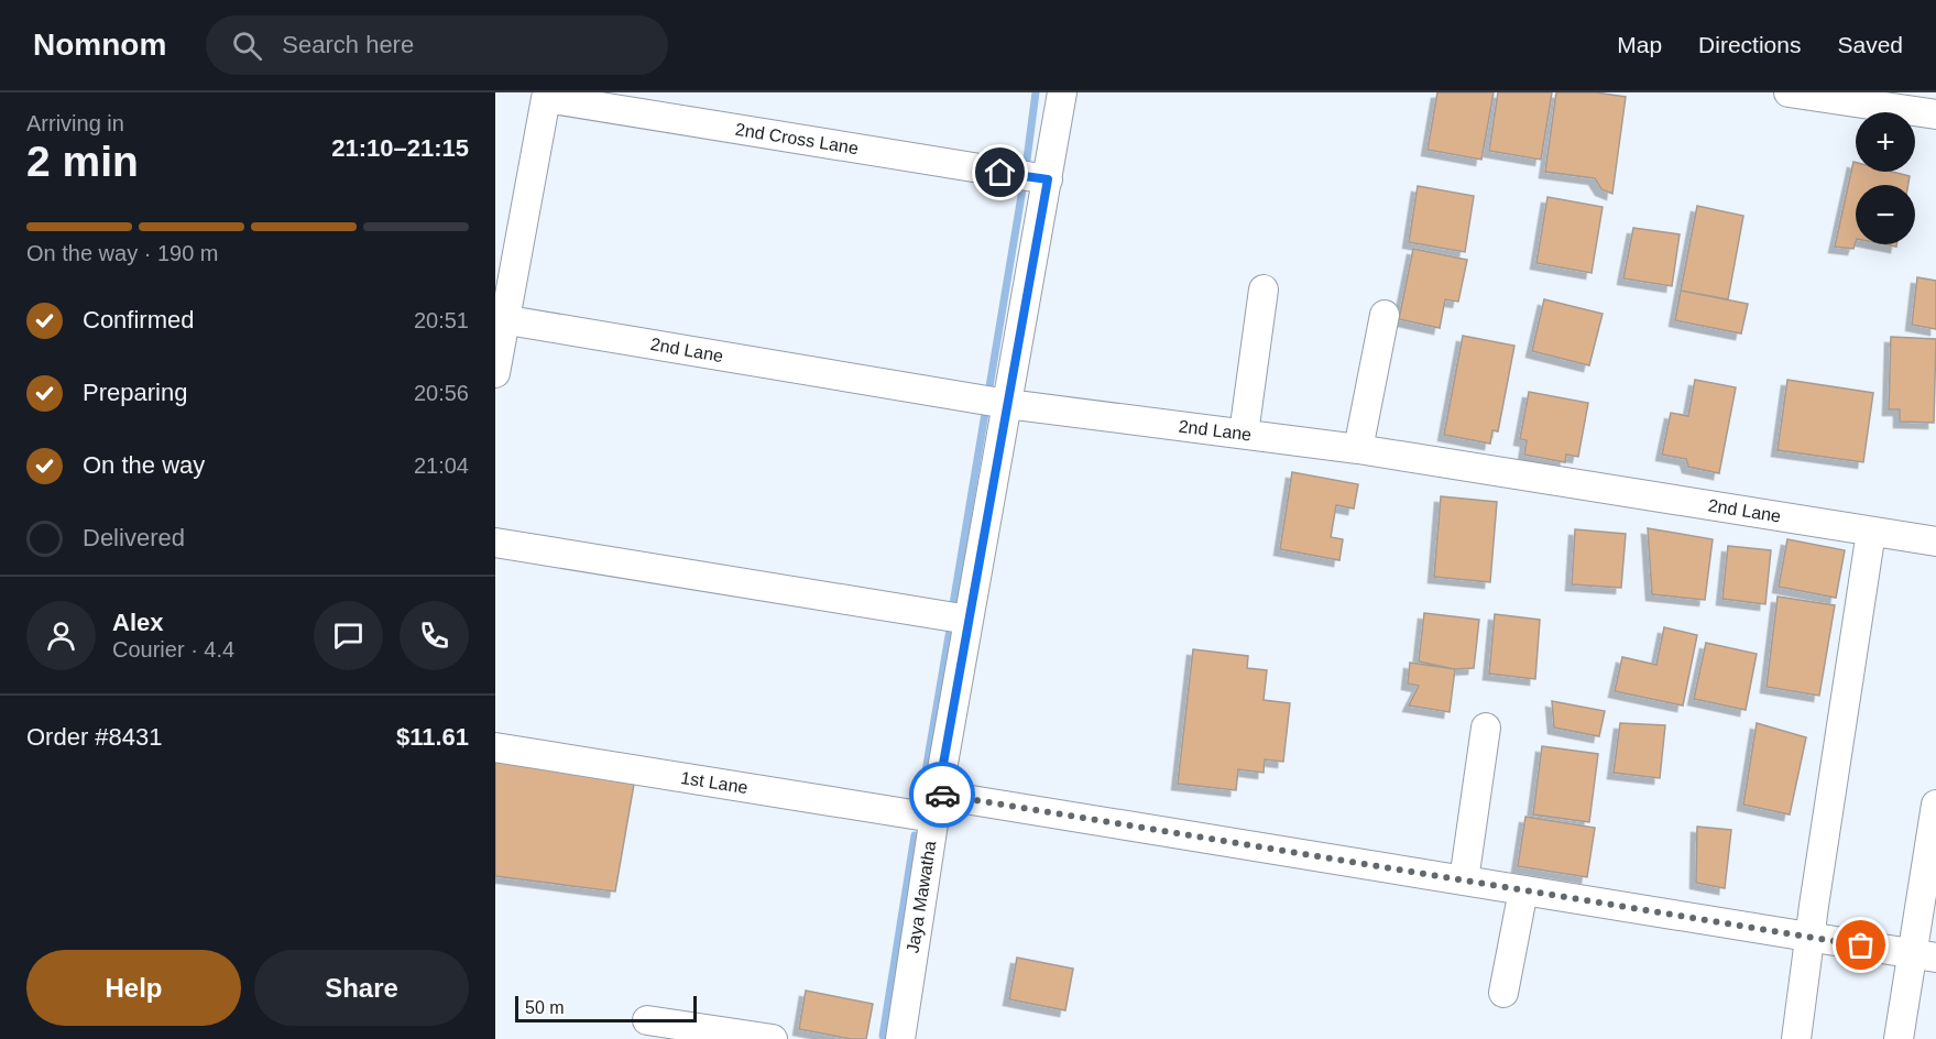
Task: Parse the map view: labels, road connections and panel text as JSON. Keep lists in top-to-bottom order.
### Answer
{
  "streets": {
    "street": [
      "2nd Cross Lane",
      "2nd Lane",
      "1st Lane",
      "Jaya Mawatha"
    ]
  },
  "crossings": [
    ["2nd Cross Lane", "2nd Lane"],
    ["2nd Cross Lane", "Jaya Mawatha"],
    ["2nd Lane", "Jaya Mawatha"],
    ["1st Lane", "Jaya Mawatha"]
  ],
  "scale_bar": "50 m",
  "page": {
    "header": "Nomnom",
    "search": "Search here",
    "nav": ["Map", "Directions", "Saved"],
    "heading": ["2 min", "Arriving in", "21:10–21:15"],
    "panel": [
      "Alex",
      "Courier · 4.4",
      "Order #8431",
      "$11.61"
    ],
    "map_buttons": ["+", "−"],
    "bar": "On the way · 190 m",
    "list": [
      ["Confirmed", "20:51"],
      ["Preparing", "20:56"],
      ["On the way", "21:04"],
      "Delivered"
    ],
    "buttons": ["Help", "Share"],
    "scale": "50 m"
  }
}
